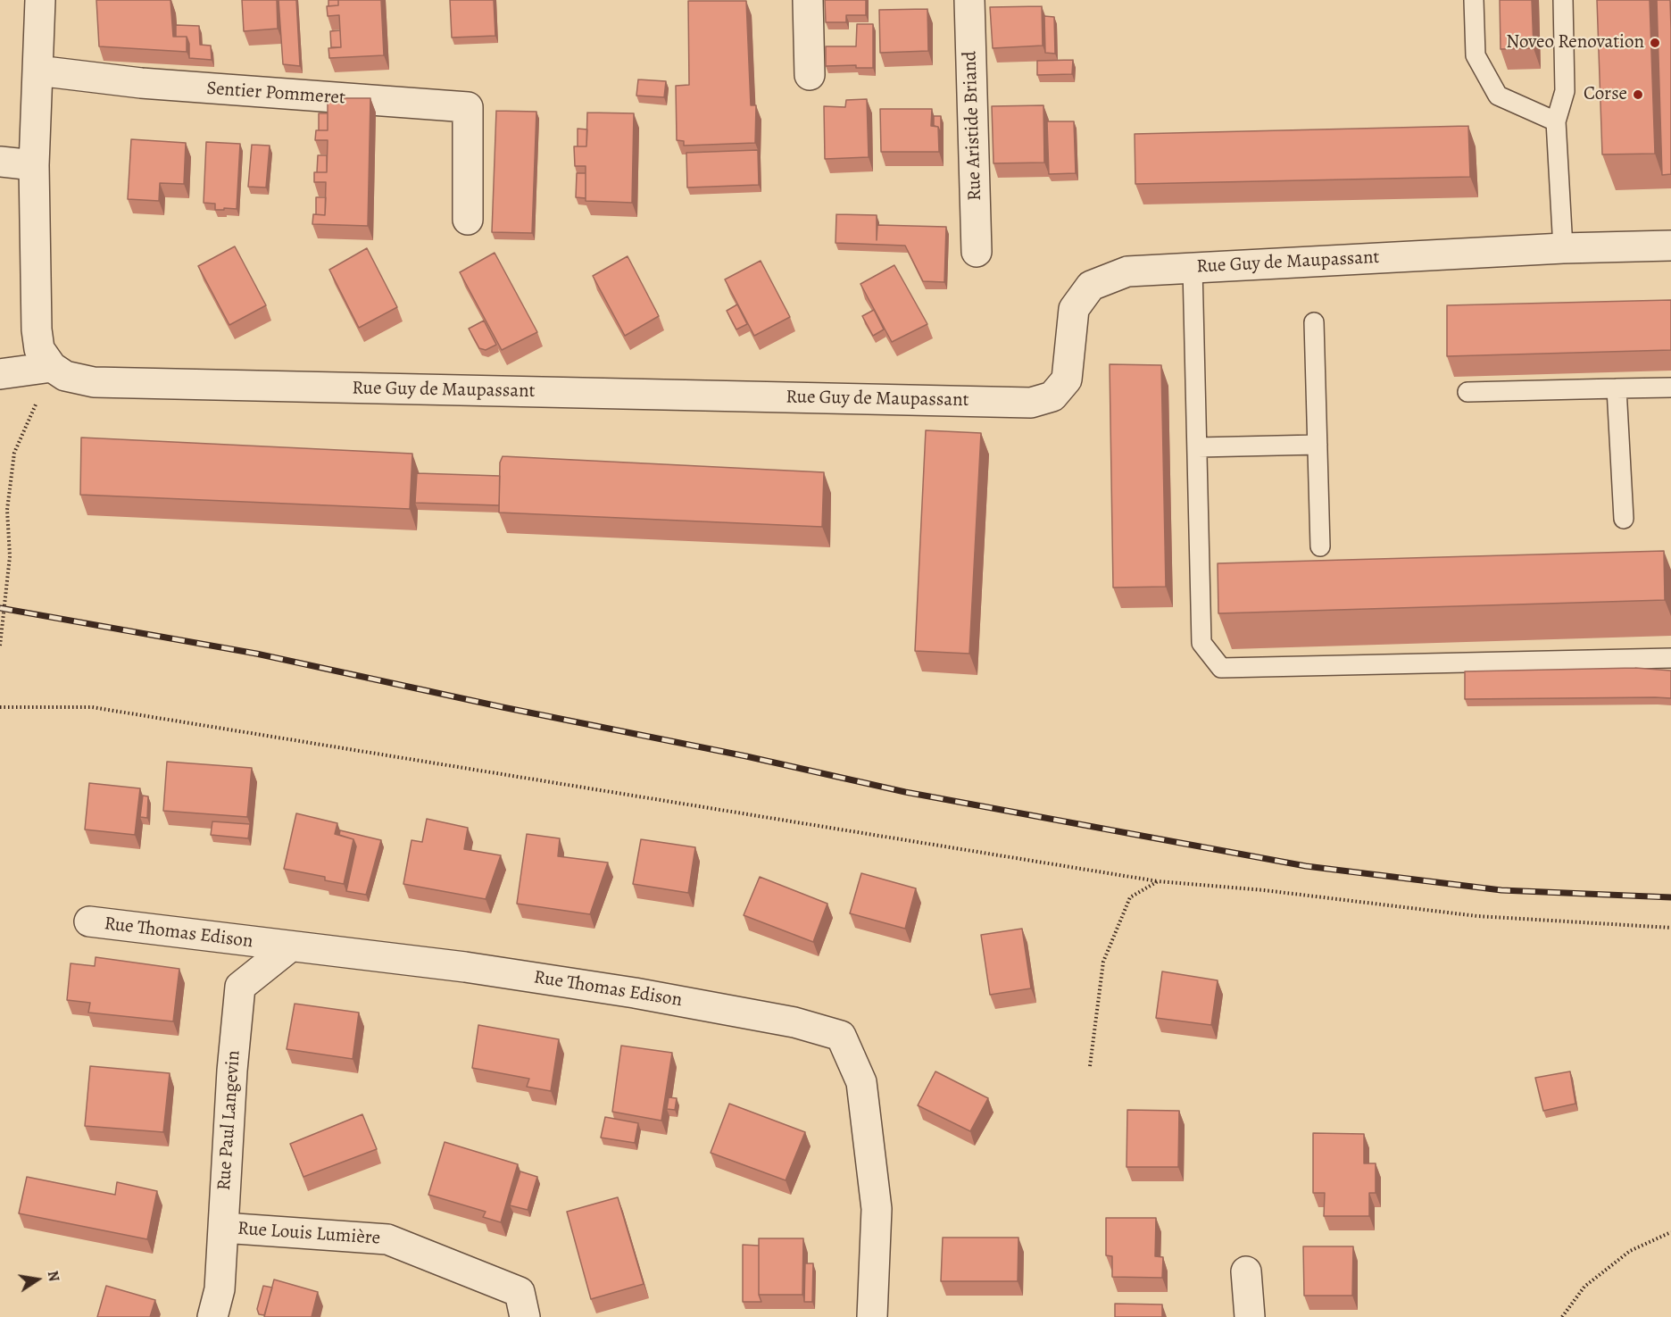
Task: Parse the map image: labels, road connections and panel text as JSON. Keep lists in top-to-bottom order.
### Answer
{
  "streets": {
    "street": [
      "Sentier Pommeret",
      "Rue Aristide Briand",
      "Rue Guy de Maupassant",
      "Rue Thomas Edison",
      "Rue Paul Langevin",
      "Rue Louis Lumière"
    ]
  },
  "crossings": [
    ["Rue Thomas Edison", "Rue Paul Langevin"],
    ["Rue Paul Langevin", "Rue Louis Lumière"]
  ],
  "places": ["Noveo Renovation", "Corse"],
  "north": "right"
}
